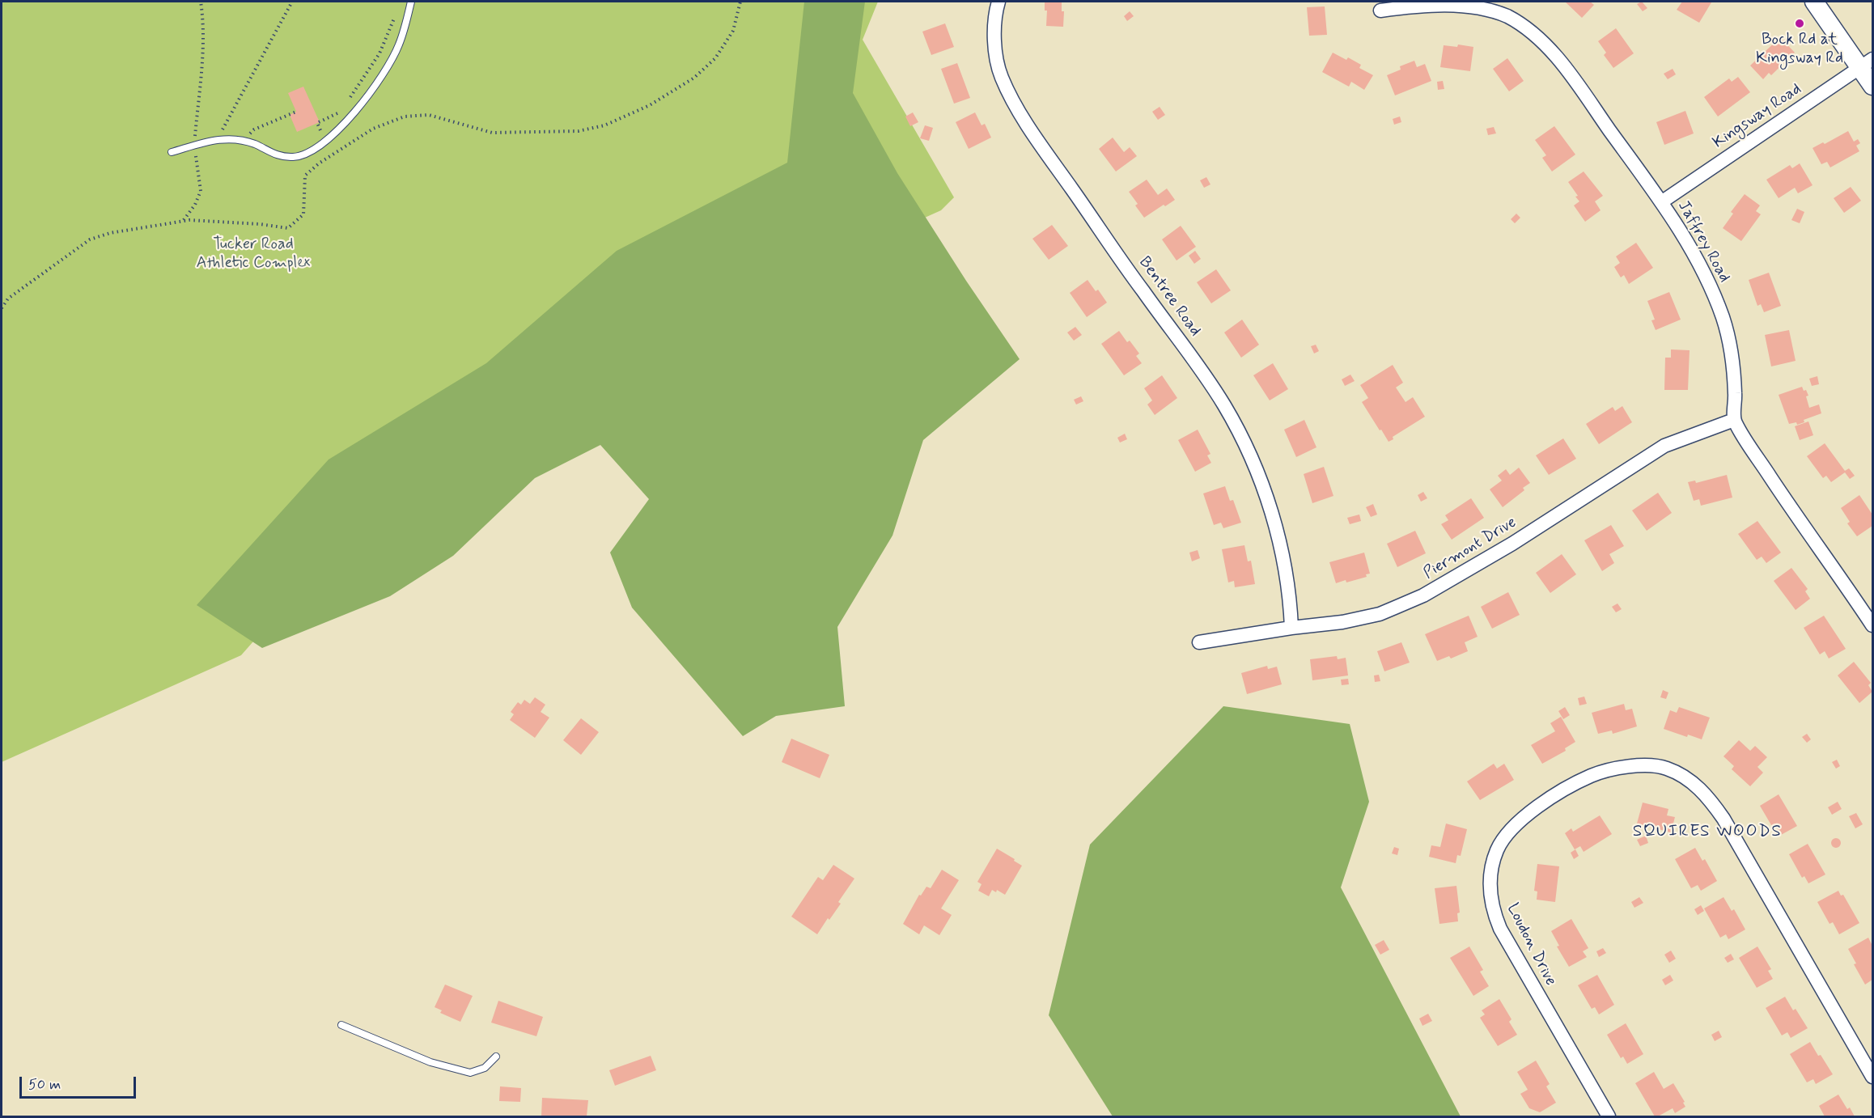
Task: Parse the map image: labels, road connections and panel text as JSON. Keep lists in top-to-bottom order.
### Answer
{
  "streets": {
    "street": [
      "Kingsway Road",
      "Jaffrey Road",
      "Bentree Road",
      "Piermont Drive",
      "Loudon Drive"
    ]
  },
  "crossings": [
    ["Kingsway Road", "Jaffrey Road"],
    ["Jaffrey Road", "Piermont Drive"],
    ["Bentree Road", "Piermont Drive"]
  ],
  "districts": ["SQUIRES WOODS"],
  "parks": ["Tucker Road Athletic Complex"],
  "places": ["Bock Rd at Kingsway Rd"],
  "scale_bar": "50 m"
}
